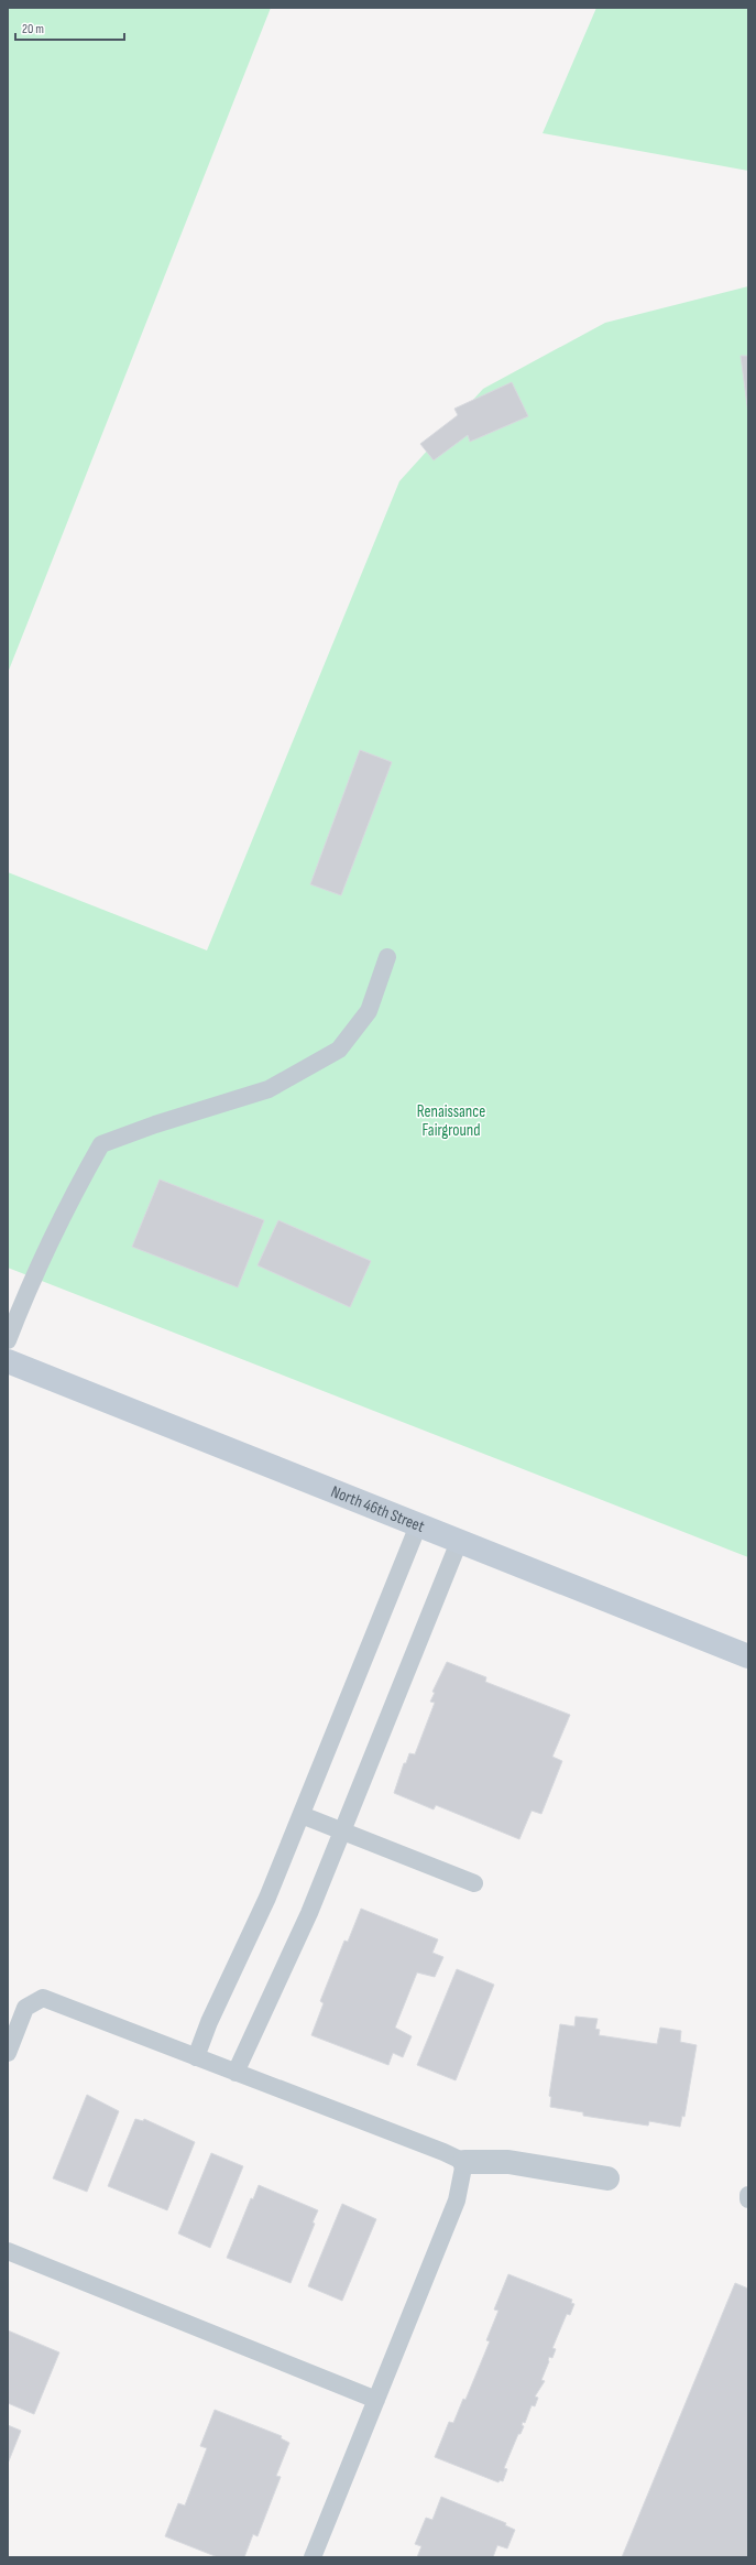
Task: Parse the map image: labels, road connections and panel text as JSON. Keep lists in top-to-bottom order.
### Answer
{
  "streets": {
    "street": ["North 46th Street"]
  },
  "parks": ["Renaissance Fairground"],
  "scale_bar": "20 m"
}
